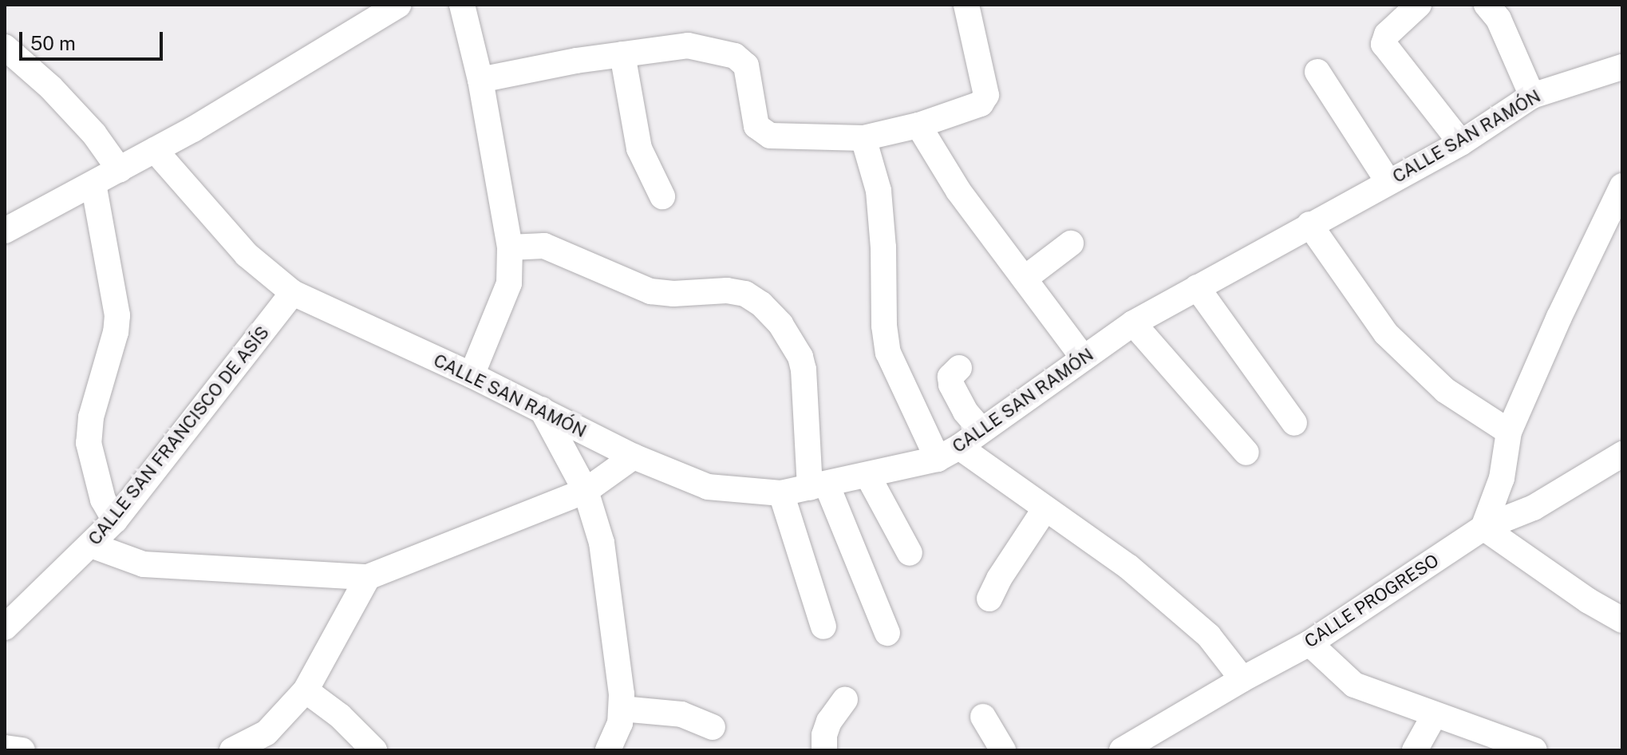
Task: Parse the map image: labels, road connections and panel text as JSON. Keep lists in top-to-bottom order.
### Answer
{
  "streets": {
    "street": ["CALLE SAN RAMÓN", "CALLE SAN FRANCISCO DE ASÍS", "CALLE PROGRESO"]
  },
  "crossings": [
    ["CALLE SAN RAMÓN", "CALLE SAN FRANCISCO DE ASÍS"]
  ],
  "scale_bar": "50 m"
}
